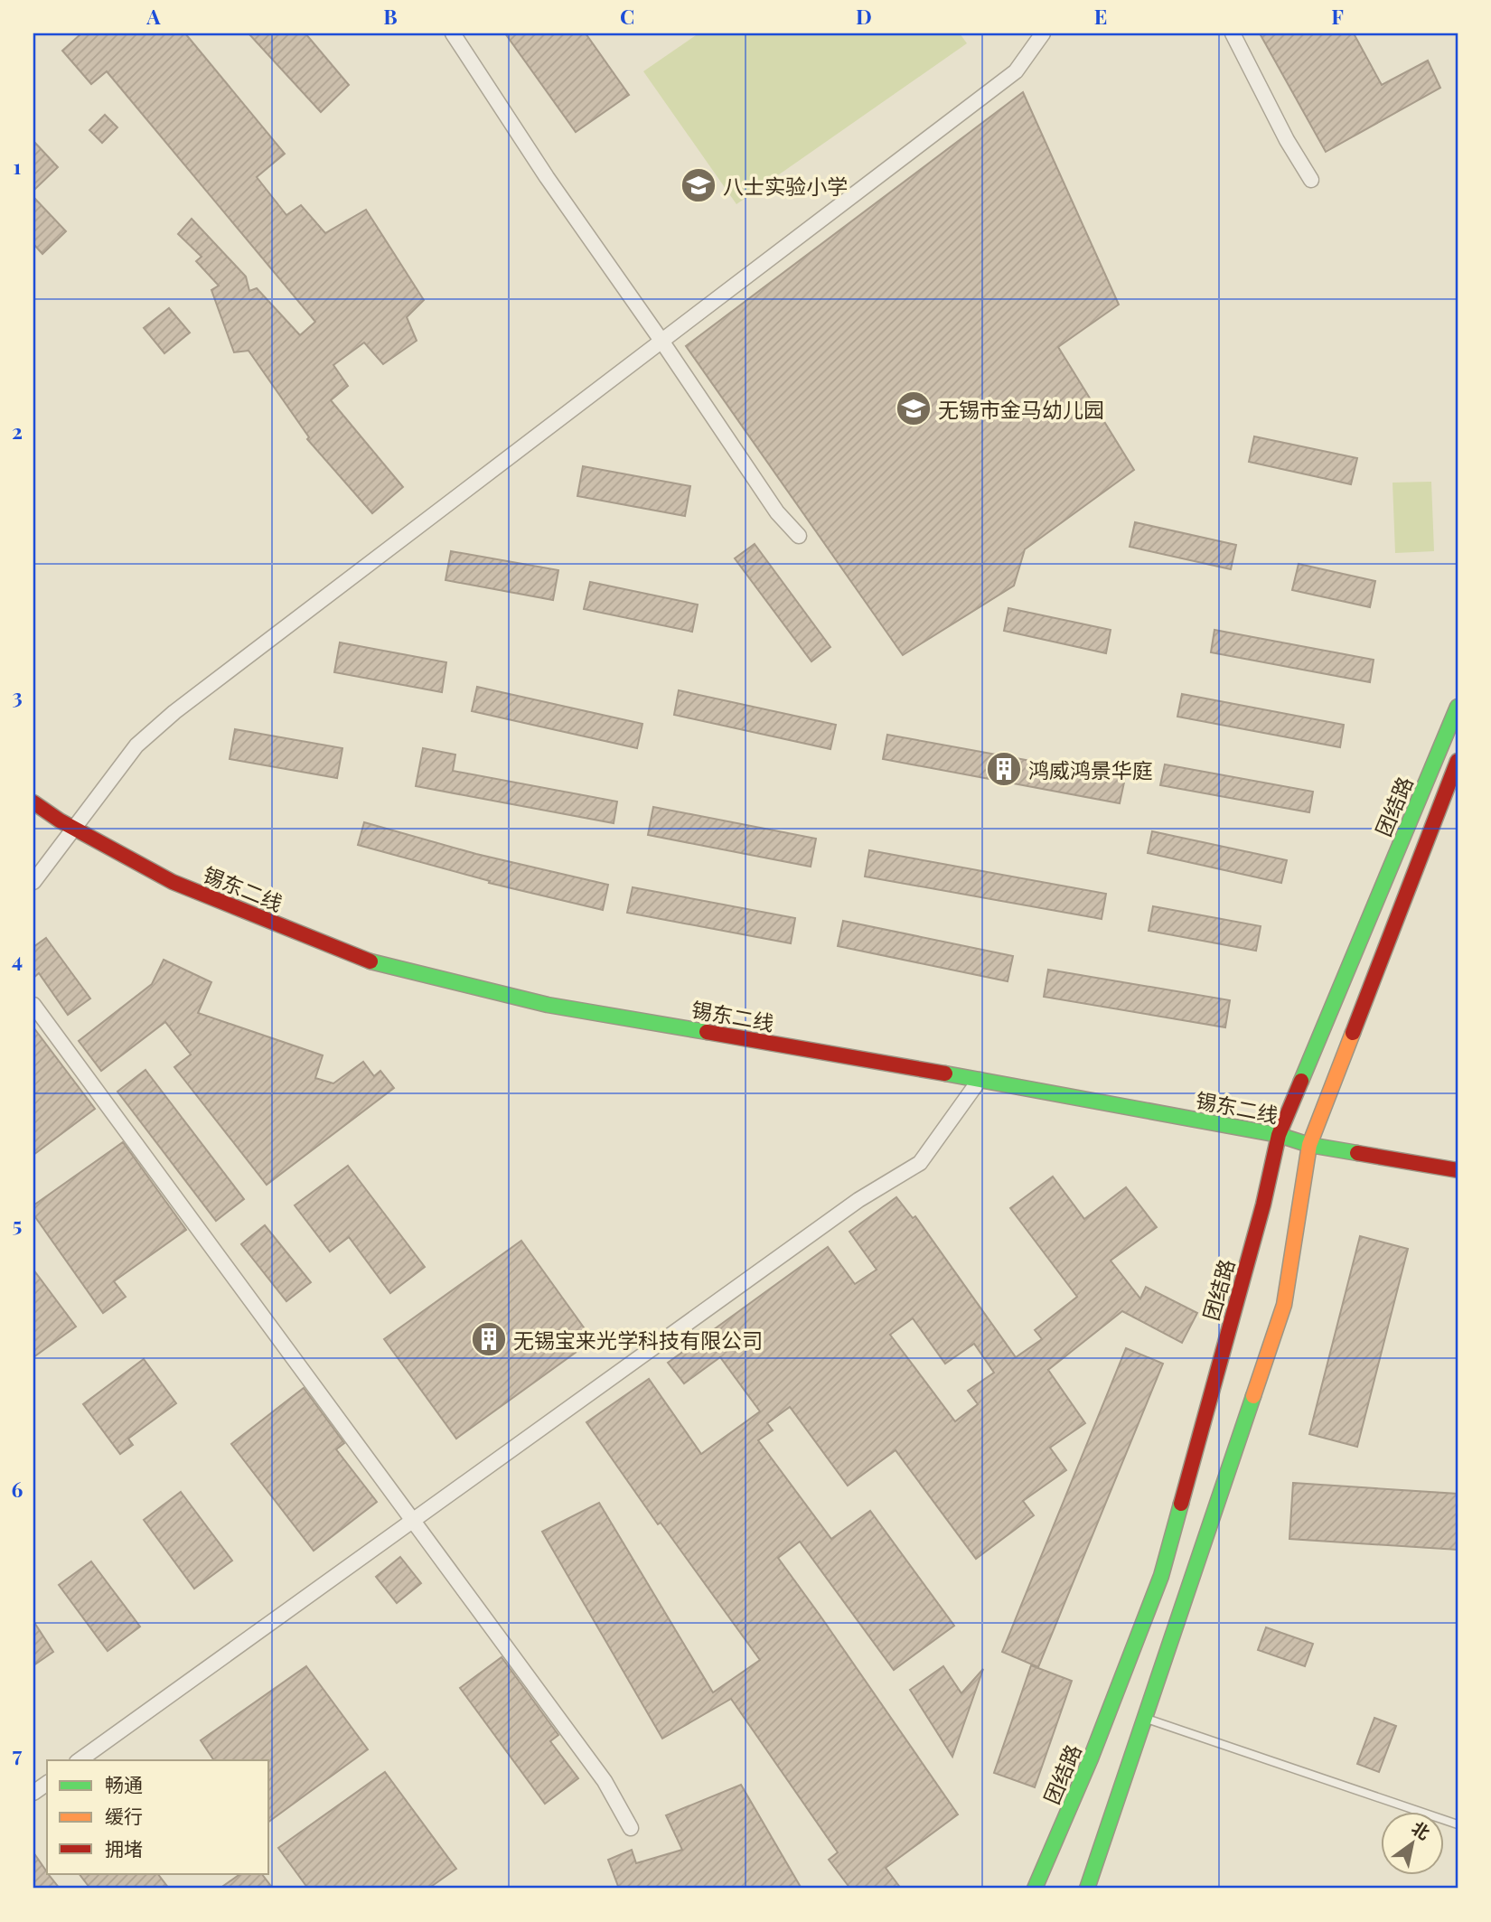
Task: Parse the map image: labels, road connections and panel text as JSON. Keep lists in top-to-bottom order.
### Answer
{
  "streets": {
    "main road": ["团结路", "锡东二线"]
  },
  "crossings": [
    ["团结路", "锡东二线"]
  ],
  "places": {
    "school or university": ["八士实验小学", "无锡市金马幼儿园"],
    "building": ["鸿威鸿景华庭", "无锡宝来光学科技有限公司"]
  },
  "legend": ["畅通", "缓行", "拥堵"],
  "north": "top right",
  "grid": {
    "columns": [
      "A",
      "B",
      "C",
      "D",
      "E",
      "F"
    ],
    "rows": [
      "1",
      "2",
      "3",
      "4",
      "5",
      "6",
      "7"
    ]
  }
}
